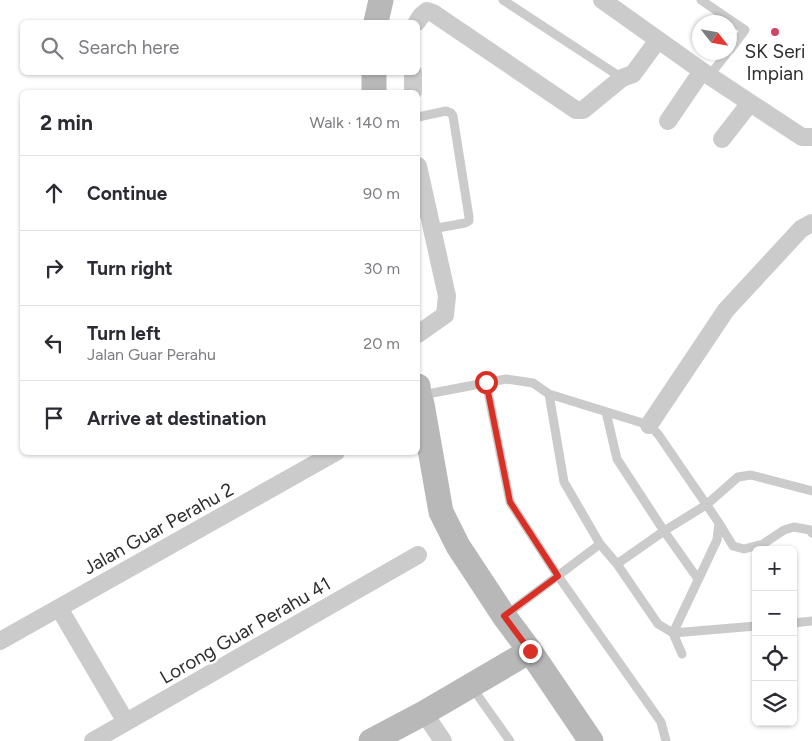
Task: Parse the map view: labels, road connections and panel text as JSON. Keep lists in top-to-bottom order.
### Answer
{
  "streets": {
    "street": ["Jalan Guar Perahu 2", "Lorong Guar Perahu 41"]
  },
  "places": ["SK Seri Impian"],
  "north": "bottom right",
  "page": {
    "search": "Search here",
    "heading": ["2 min", "Walk · 140 m"],
    "list": [
      ["Continue", "90 m"],
      ["Turn right", "30 m"],
      ["Turn left", "Jalan Guar Perahu", "20 m"],
      "Arrive at destination"
    ],
    "map_buttons": ["+", "−"]
  }
}
